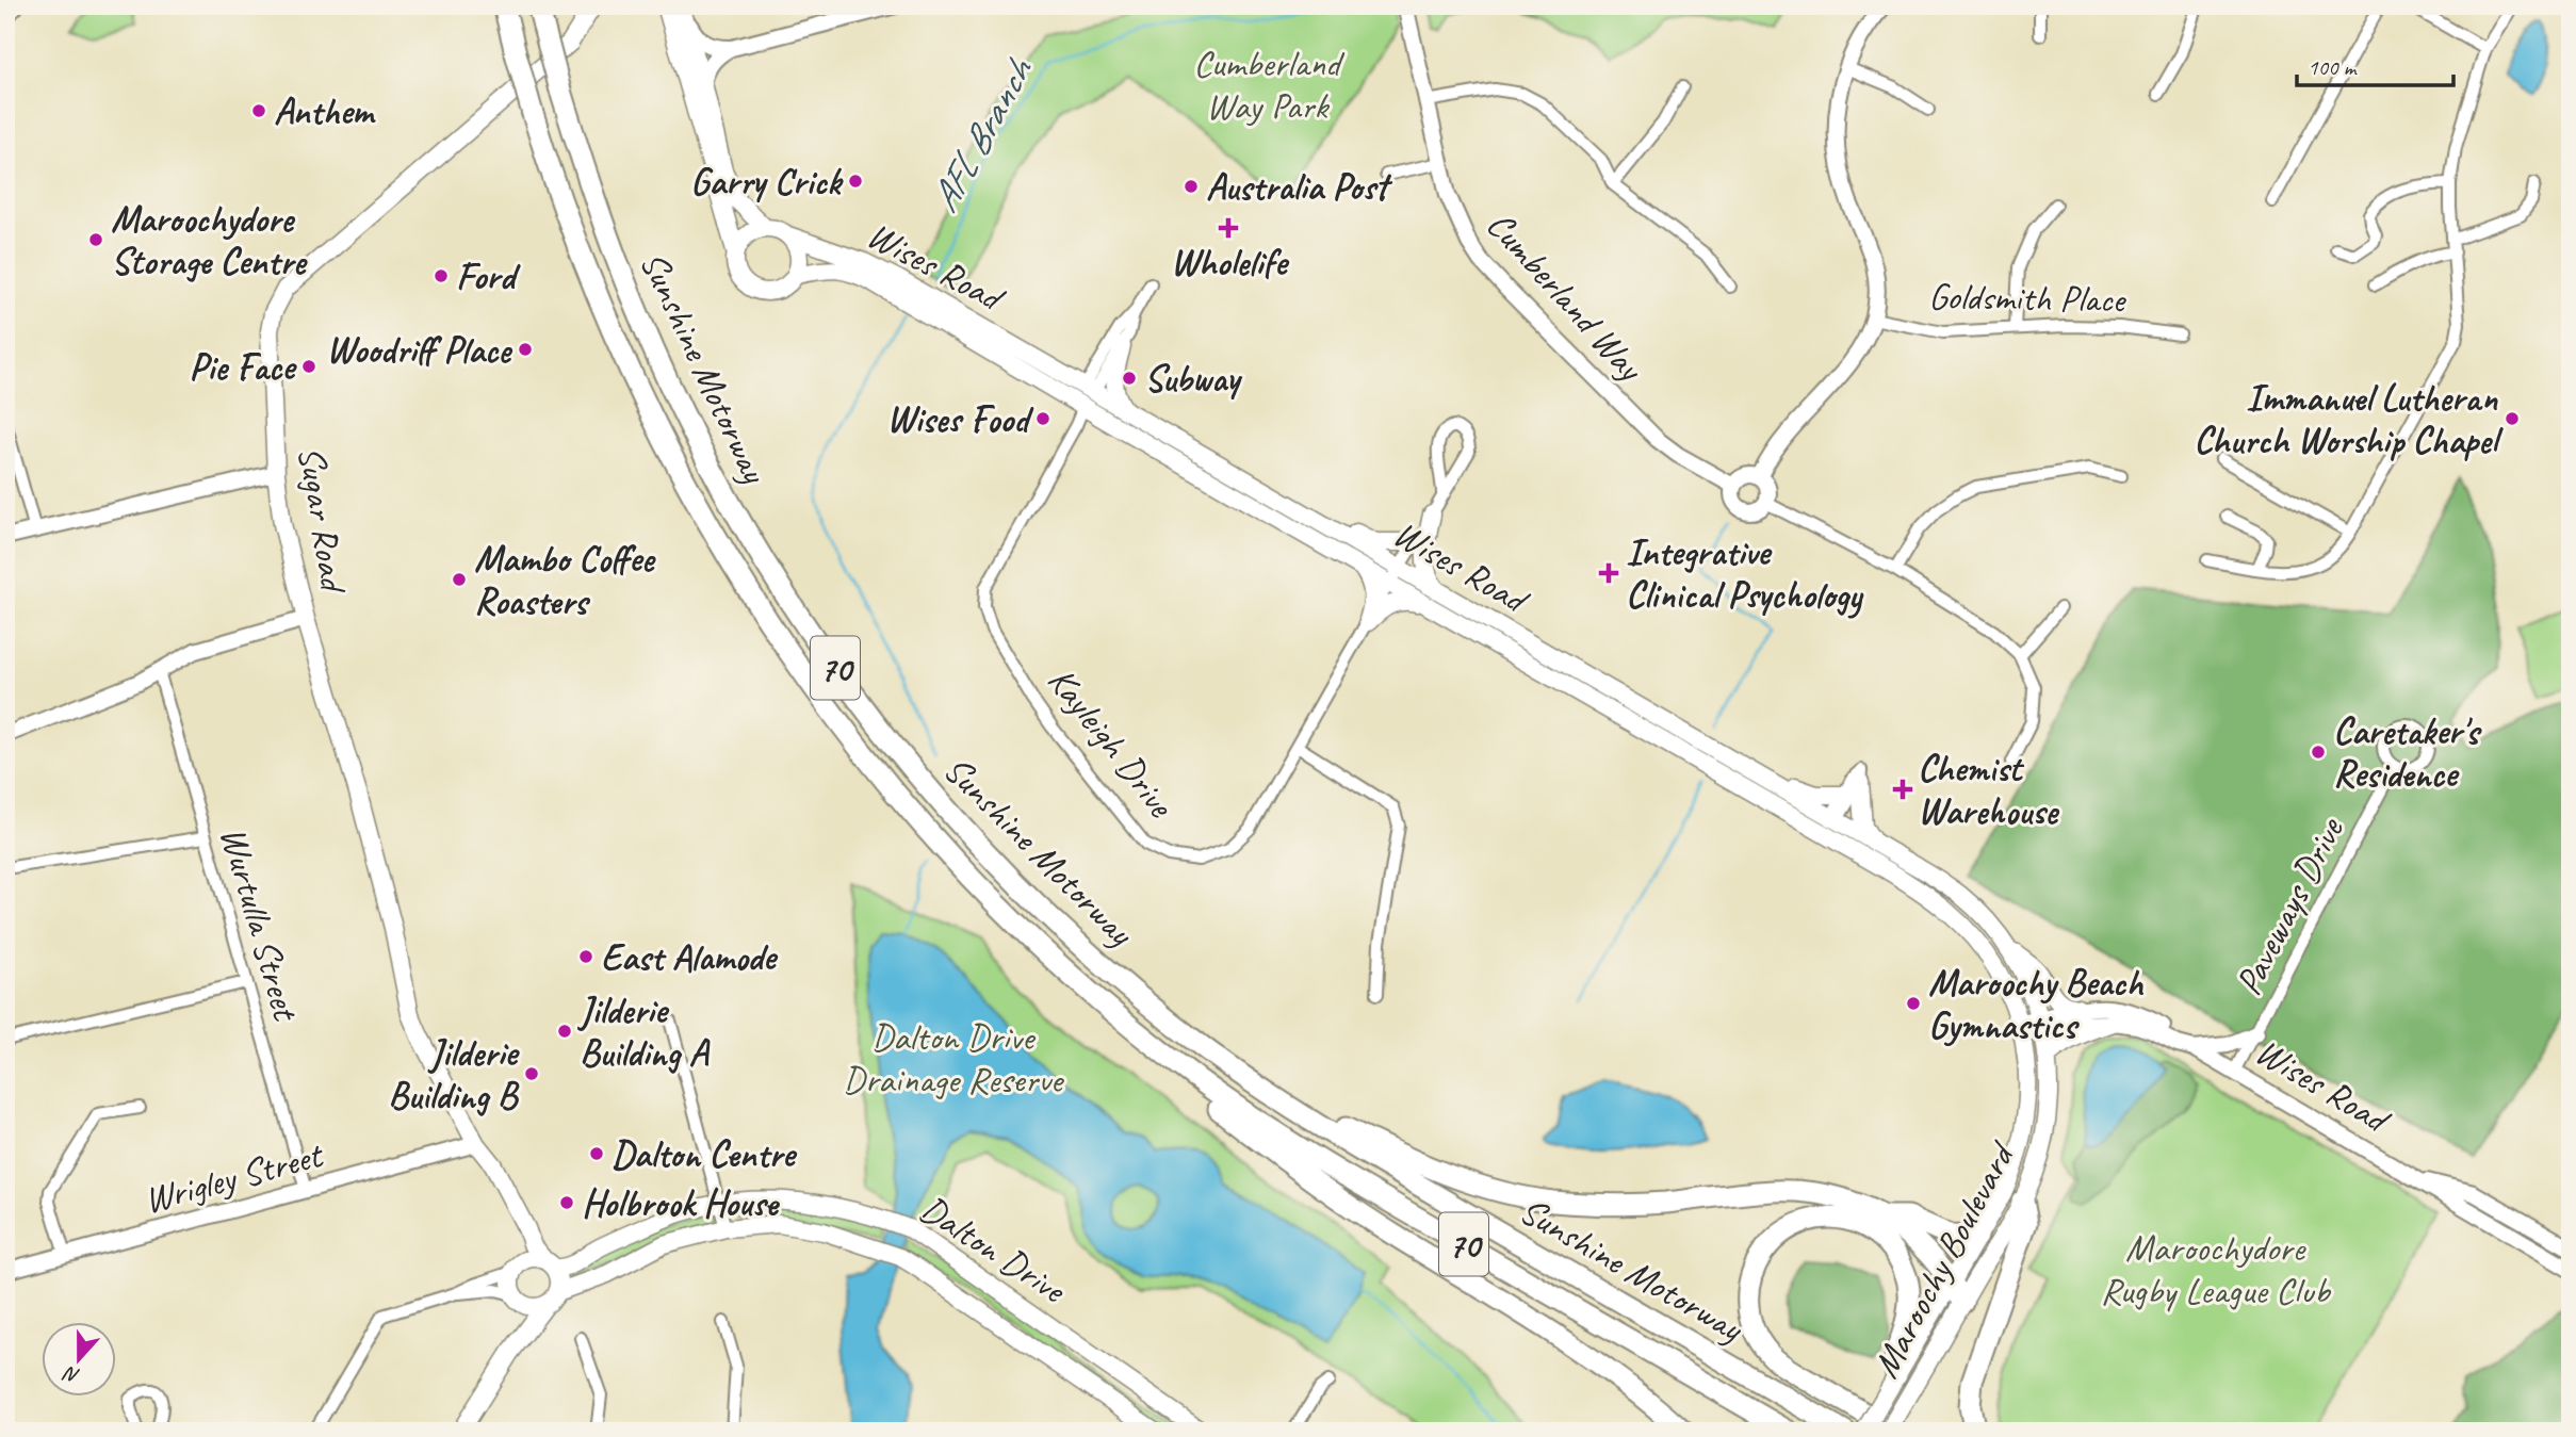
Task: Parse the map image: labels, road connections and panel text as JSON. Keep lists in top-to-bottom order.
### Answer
{
  "streets": {
    "highway": ["Sunshine Motorway", "70"],
    "main road": [
      "Wises Road",
      "Sugar Road",
      "Kayleigh Drive",
      "Dalton Drive",
      "Maroochy Boulevard"
    ],
    "street": [
      "Cumberland Way",
      "Goldsmith Place",
      "Paveways Drive",
      "Wurtulla Street",
      "Wrigley Street"
    ]
  },
  "crossings": [
    ["Wises Road", "Kayleigh Drive"],
    ["Wises Road", "Paveways Drive"],
    ["Wises Road", "Maroochy Boulevard"],
    ["Sugar Road", "Wrigley Street"],
    ["Wurtulla Street", "Wrigley Street"]
  ],
  "water": ["AFL Branch"],
  "parks": ["Cumberland Way Park", "Dalton Drive Drainage Reserve", "Maroochydore Rugby League Club"],
  "places": {
    "other": [
      "Anthem",
      "Garry Crick",
      "Australia Post",
      "Maroochydore Storage Centre",
      "Ford",
      "Woodriff Place",
      "Pie Face",
      "Subway",
      "Wises Food",
      "Immanuel Lutheran Church Worship Chapel",
      "Mambo Coffee Roasters",
      "Caretaker's Residence",
      "East Alamode",
      "Maroochy Beach Gymnastics",
      "Jilderie Building A",
      "Jilderie Building B",
      "Dalton Centre",
      "Holbrook House"
    ],
    "health": ["Wholelife", "Integrative Clinical Psychology", "Chemist Warehouse"]
  },
  "scale_bar": "100 m",
  "north": "bottom"
}
